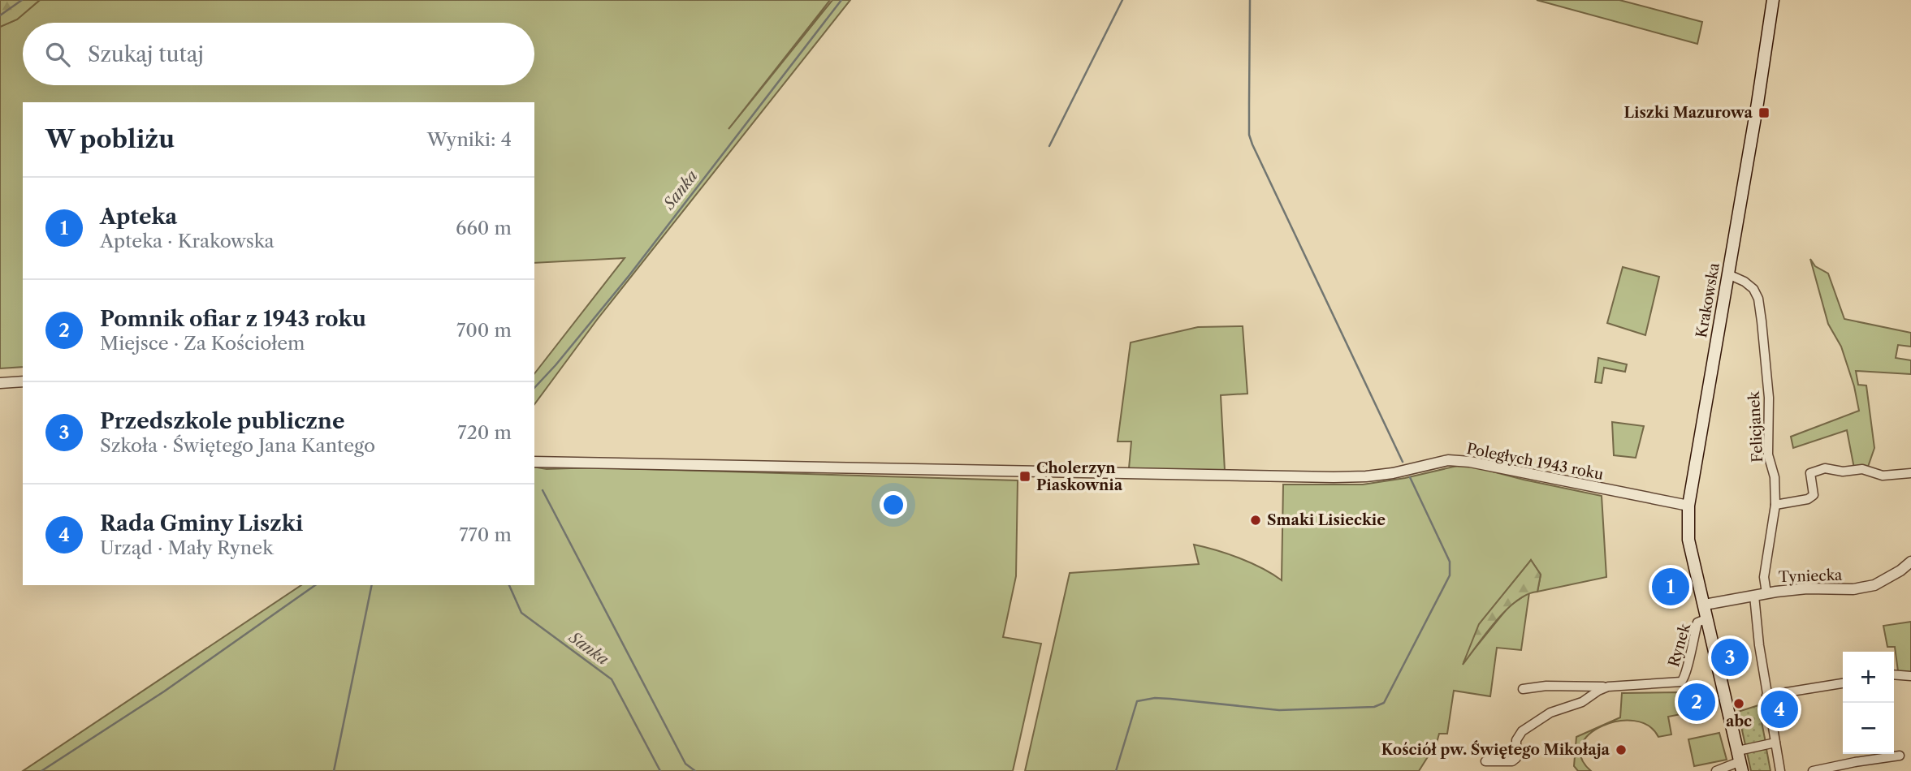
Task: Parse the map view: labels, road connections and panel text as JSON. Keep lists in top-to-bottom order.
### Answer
{
  "streets": {
    "main road": ["Krakowska"],
    "street": [
      "Felicjanek",
      "Poległych 1943 roku",
      "Tyniecka",
      "Rynek"
    ]
  },
  "crossings": [
    ["Krakowska", "Felicjanek"],
    ["Krakowska", "Poległych 1943 roku"],
    ["Krakowska", "Tyniecka"],
    ["Krakowska", "Rynek"],
    ["Felicjanek", "Tyniecka"]
  ],
  "water": ["Sanka"],
  "places": {
    "transit": ["Liszki Mazurowa", "Cholerzyn Piaskownia"],
    "other": ["Smaki Lisieckie", "abc", "Kościół pw. Świętego Mikołaja"]
  },
  "page": {
    "search": "Szukaj tutaj",
    "heading": ["W pobliżu", "Wyniki: 4"],
    "list": [
      {
        "mark": "1",
        "name": "Apteka",
        "note": "Apteka · Krakowska",
        "value": "660 m"
      },
      {
        "mark": "2",
        "name": "Pomnik ofiar z 1943 roku",
        "note": "Miejsce · Za Kościołem",
        "value": "700 m"
      },
      {
        "mark": "3",
        "name": "Przedszkole publiczne",
        "note": "Szkoła · Świętego Jana Kantego",
        "value": "720 m"
      },
      {
        "mark": "4",
        "name": "Rada Gminy Liszki",
        "note": "Urząd · Mały Rynek",
        "value": "770 m"
      }
    ],
    "pins": [
      "1",
      "3",
      "2",
      "4"
    ],
    "map_buttons": ["+", "−"]
  }
}
